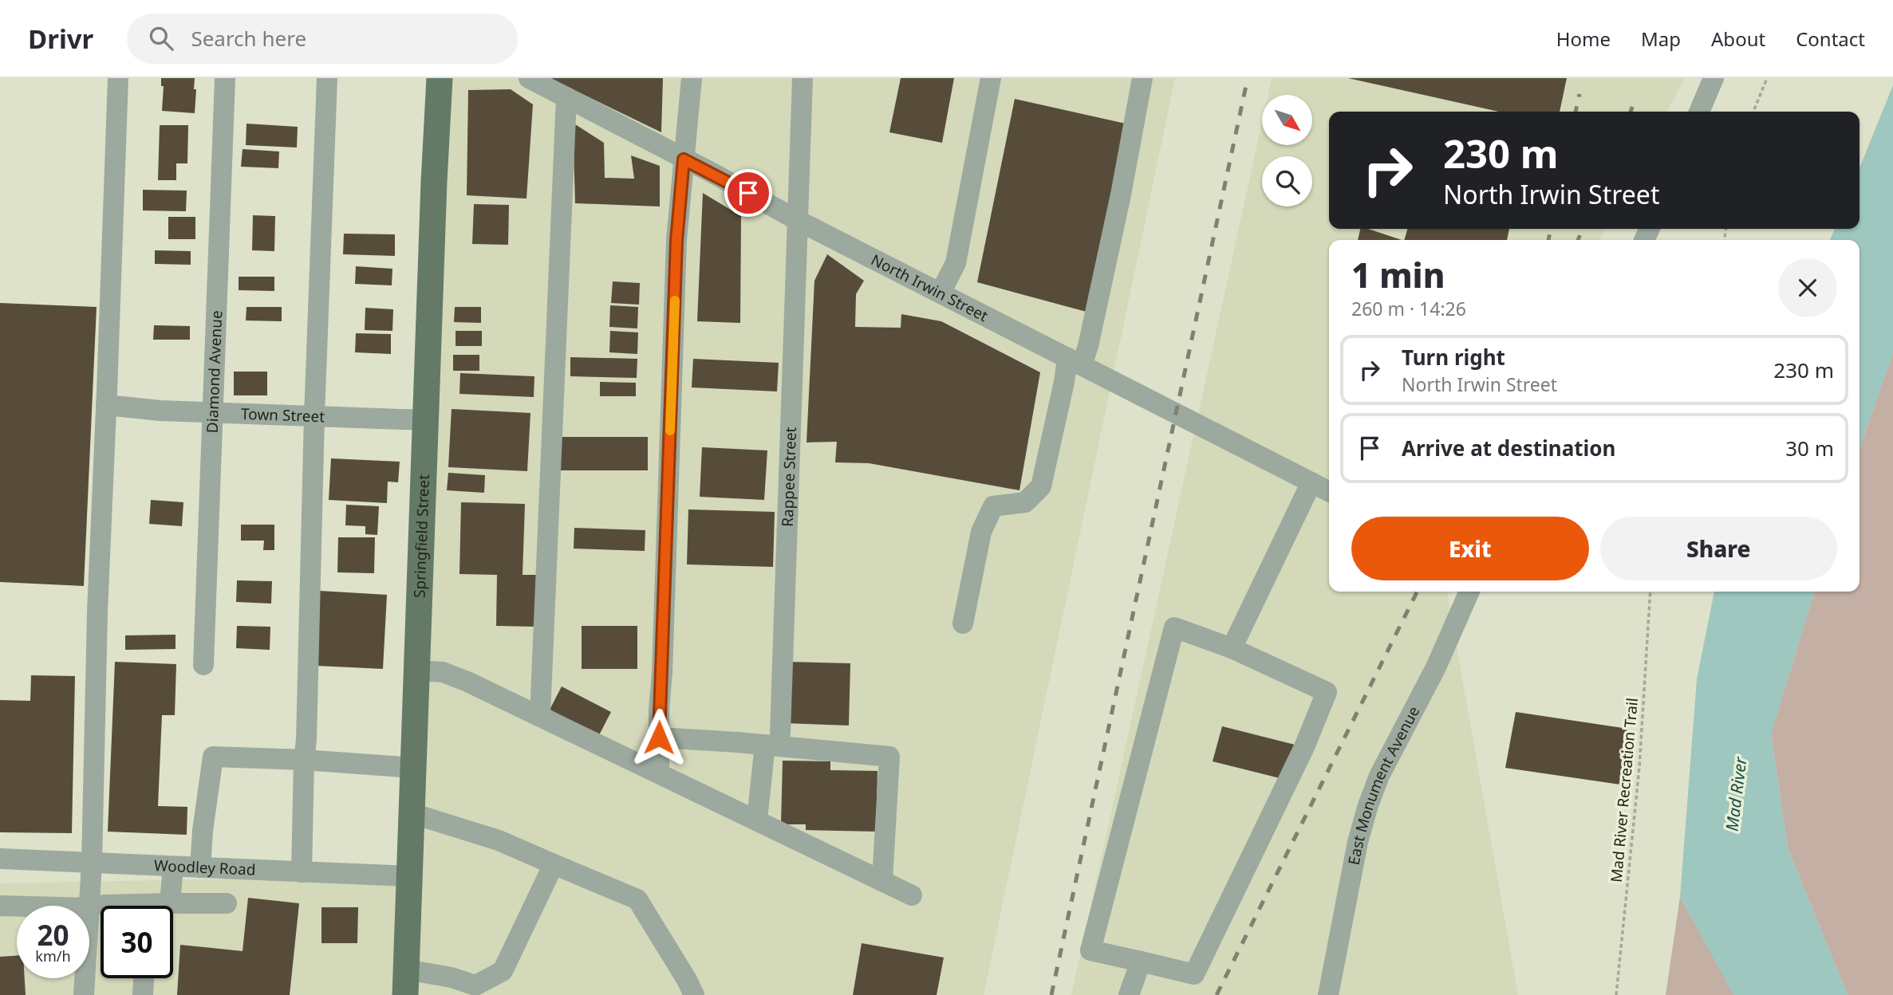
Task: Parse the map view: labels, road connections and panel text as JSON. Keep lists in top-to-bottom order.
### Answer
{
  "streets": {
    "main road": ["Springfield Street"],
    "street": [
      "North Irwin Street",
      "Diamond Avenue",
      "Town Street",
      "Rappee Street",
      "East Monument Avenue",
      "Woodley Road"
    ],
    "path": ["Mad River Recreation Trail"]
  },
  "crossings": [
    ["North Irwin Street", "Rappee Street"],
    ["Diamond Avenue", "Town Street"],
    ["Town Street", "Springfield Street"],
    ["Springfield Street", "Woodley Road"]
  ],
  "water": ["Mad River"],
  "north": "bottom right",
  "page": {
    "header": "Drivr",
    "search": "Search here",
    "nav": [
      "Home",
      "Map",
      "About",
      "Contact"
    ],
    "turn": ["230 m", "North Irwin Street"],
    "heading": ["1 min", "260 m · 14:26"],
    "list": [
      {
        "name": "Turn right",
        "note": "North Irwin Street",
        "value": "230 m"
      },
      {
        "name": "Arrive at destination",
        "value": "30 m"
      }
    ],
    "buttons": ["Exit", "Share"],
    "speed": "20 km/h",
    "limit": "30"
  }
}
